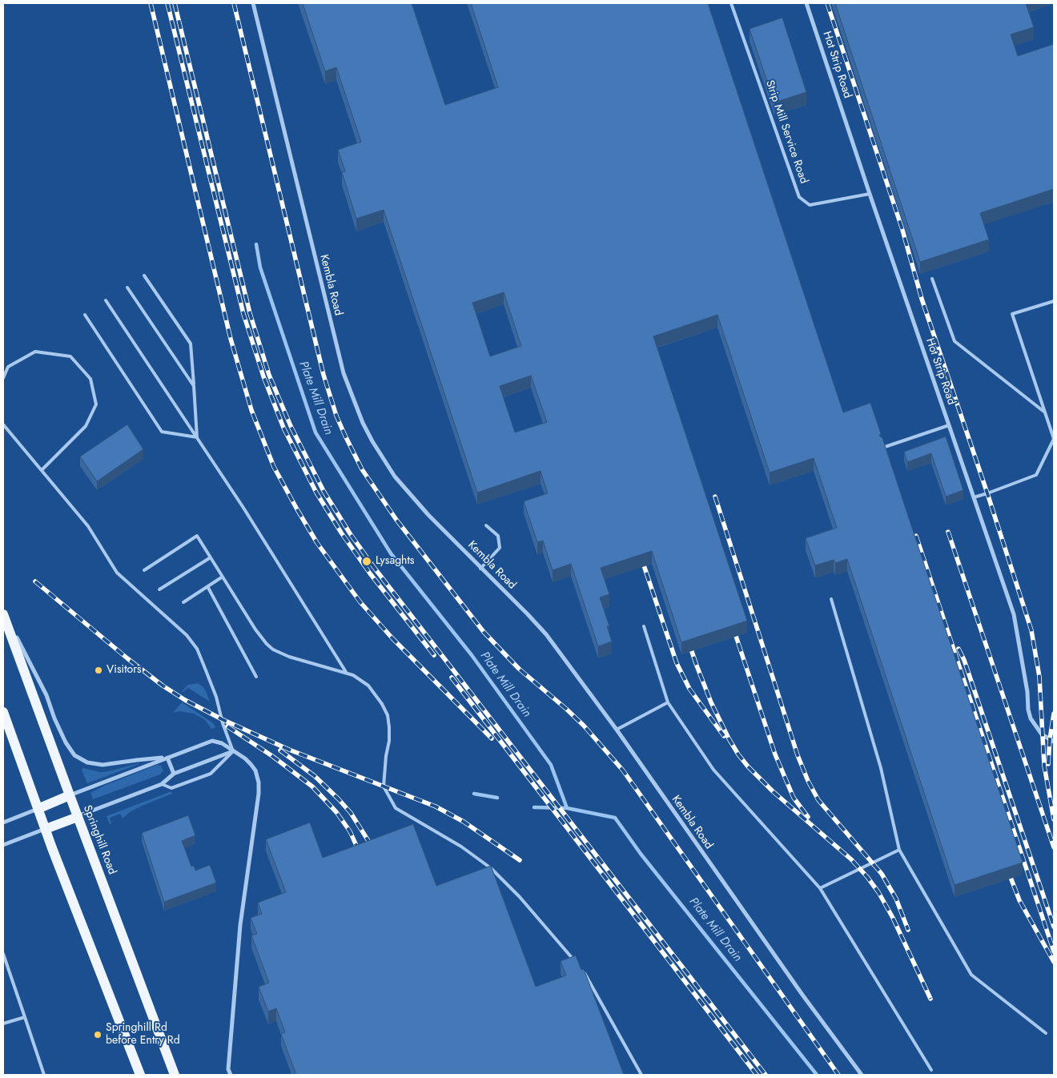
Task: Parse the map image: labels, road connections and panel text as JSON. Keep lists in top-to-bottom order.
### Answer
{
  "streets": {
    "main road": ["Springhill Road"],
    "street": ["Hot Strip Road", "Kembla Road"],
    "lane": ["Strip Mill Service Road"]
  },
  "crossings": [
    ["Hot Strip Road", "Strip Mill Service Road"]
  ],
  "water": ["Plate Mill Drain"],
  "places": ["Lysaghts", "Visitors", "Springhill Rd before Entry Rd"]
}
